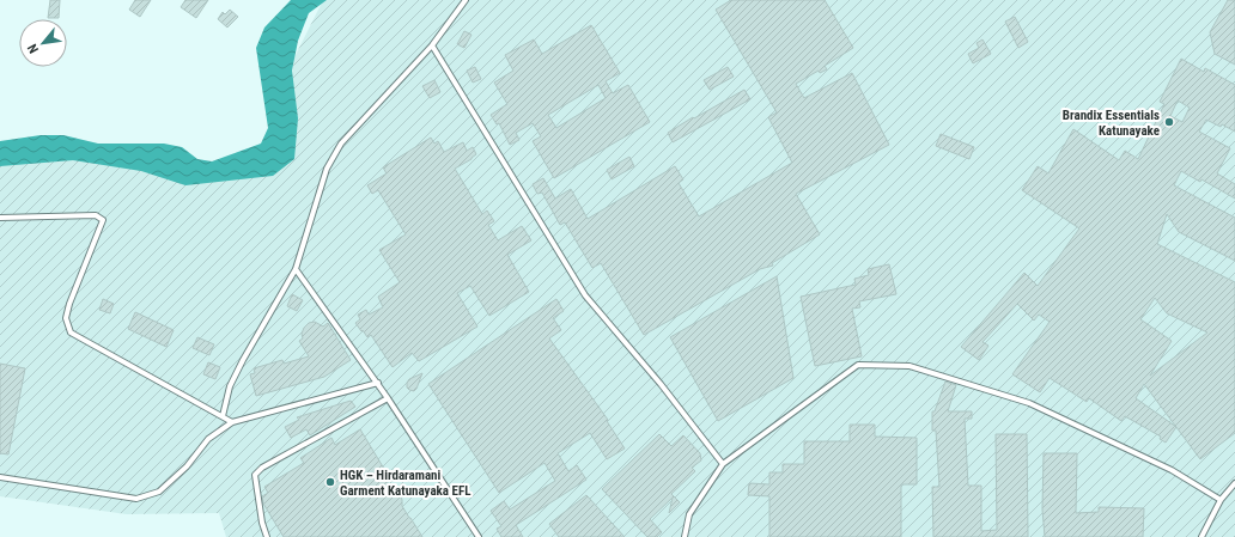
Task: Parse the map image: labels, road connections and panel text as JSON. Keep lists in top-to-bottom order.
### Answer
{
  "places": ["Brandix Essentials Katunayake", "HGK – Hirdaramani Garment Katunayaka EFL"],
  "north": "bottom left"
}
